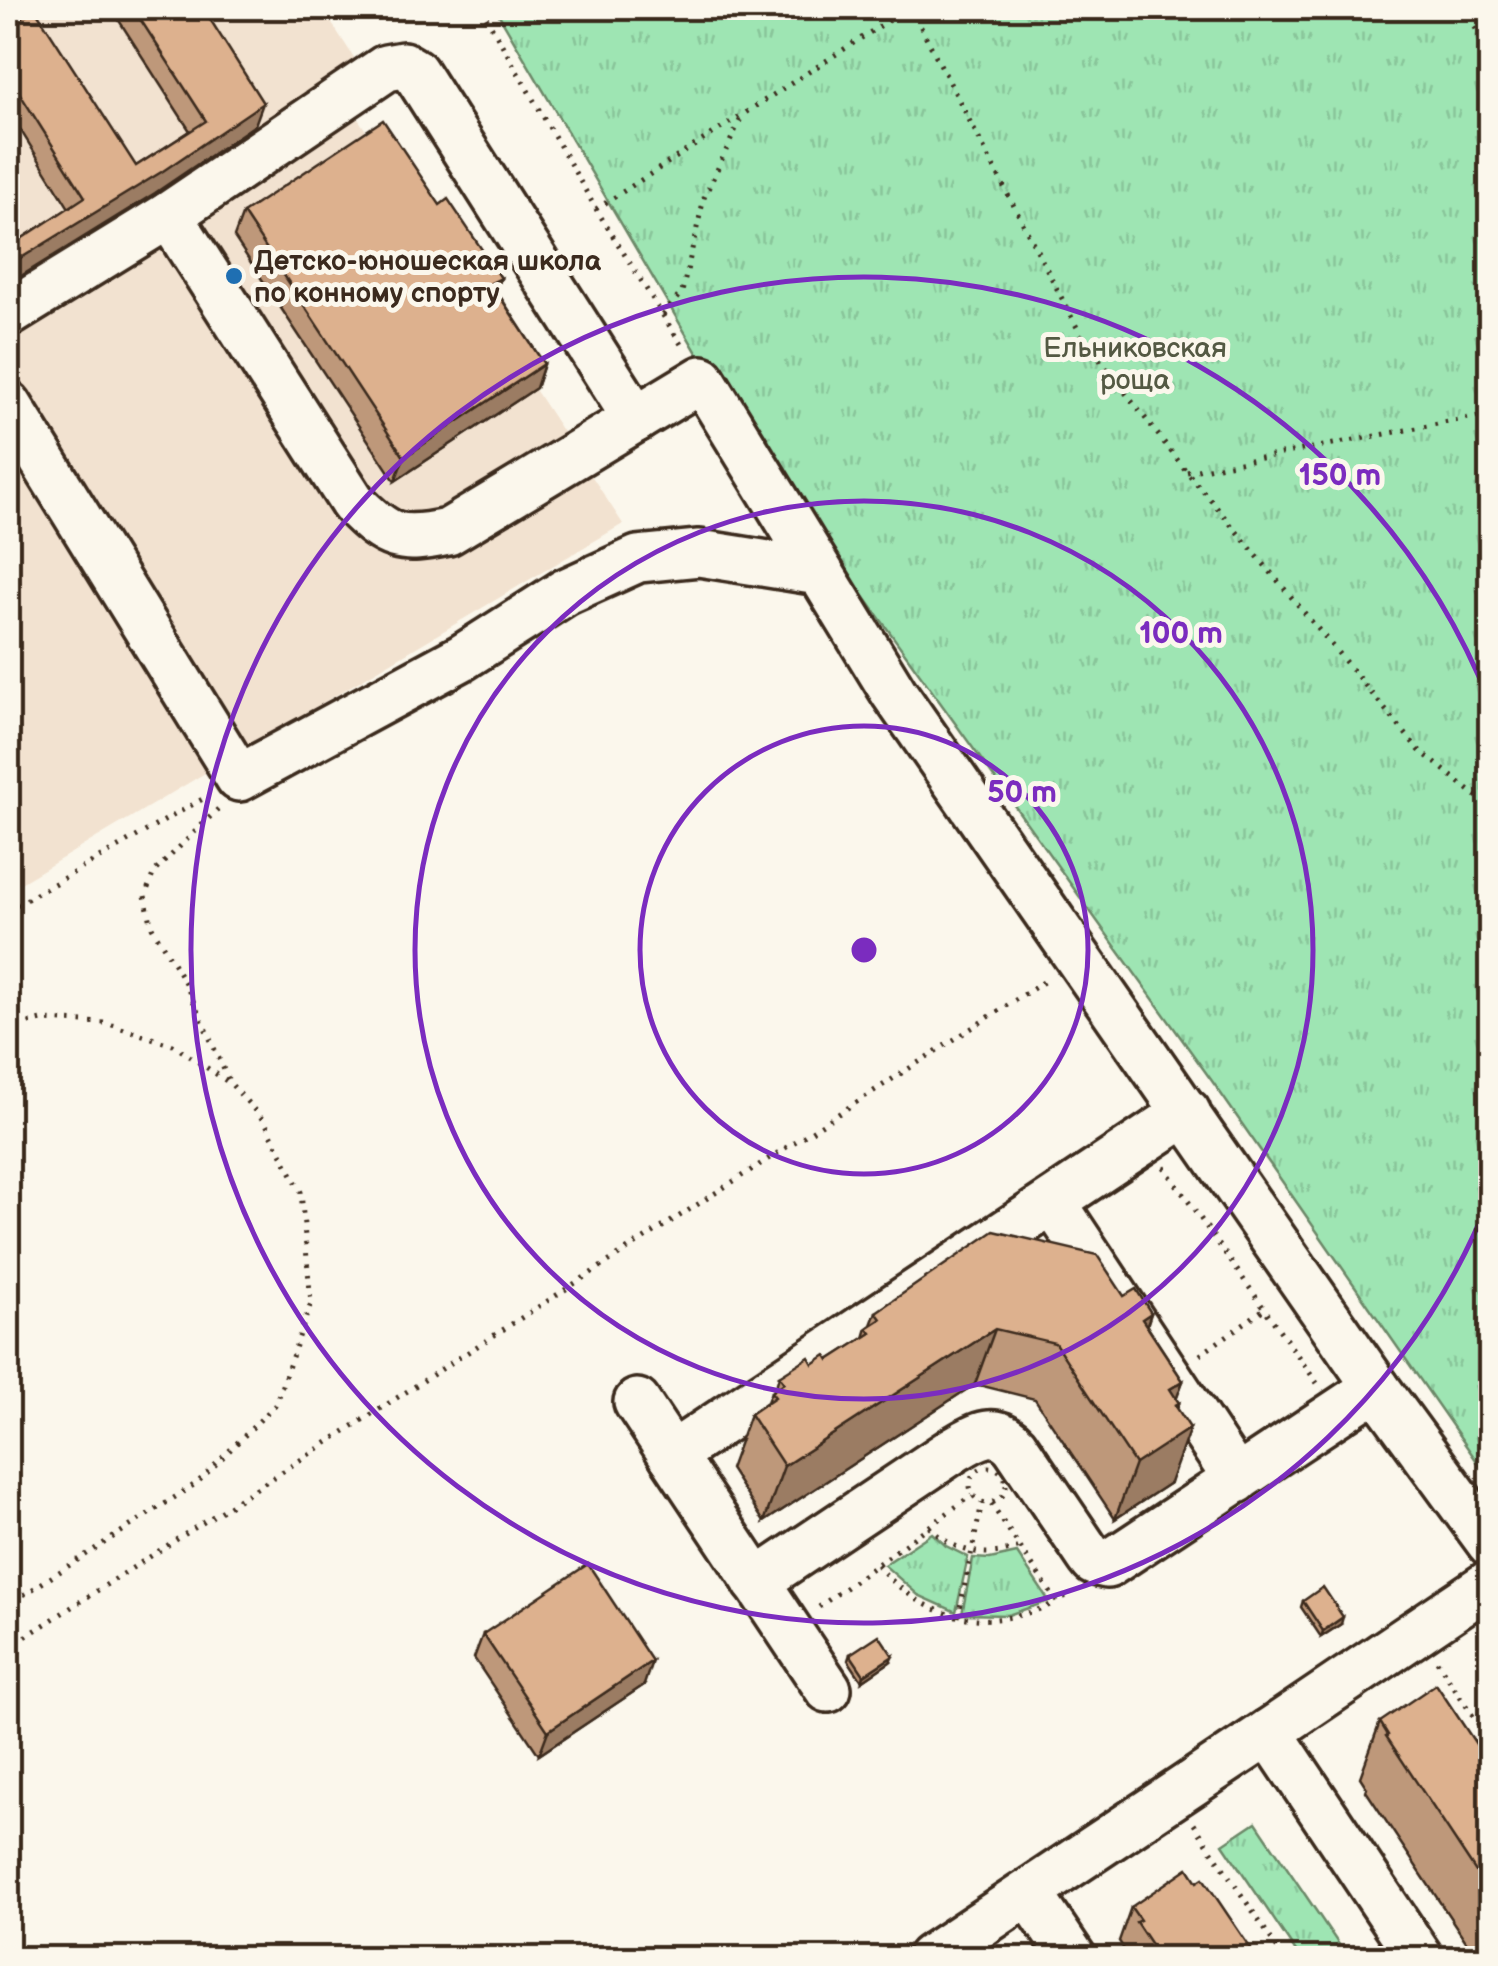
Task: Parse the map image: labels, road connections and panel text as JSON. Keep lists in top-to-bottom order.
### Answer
{
  "parks": ["Ельниковская роща"],
  "places": ["Детско-юношеская школа по конному спорту"],
  "rings": ["150 m", "100 m", "50 m"]
}
